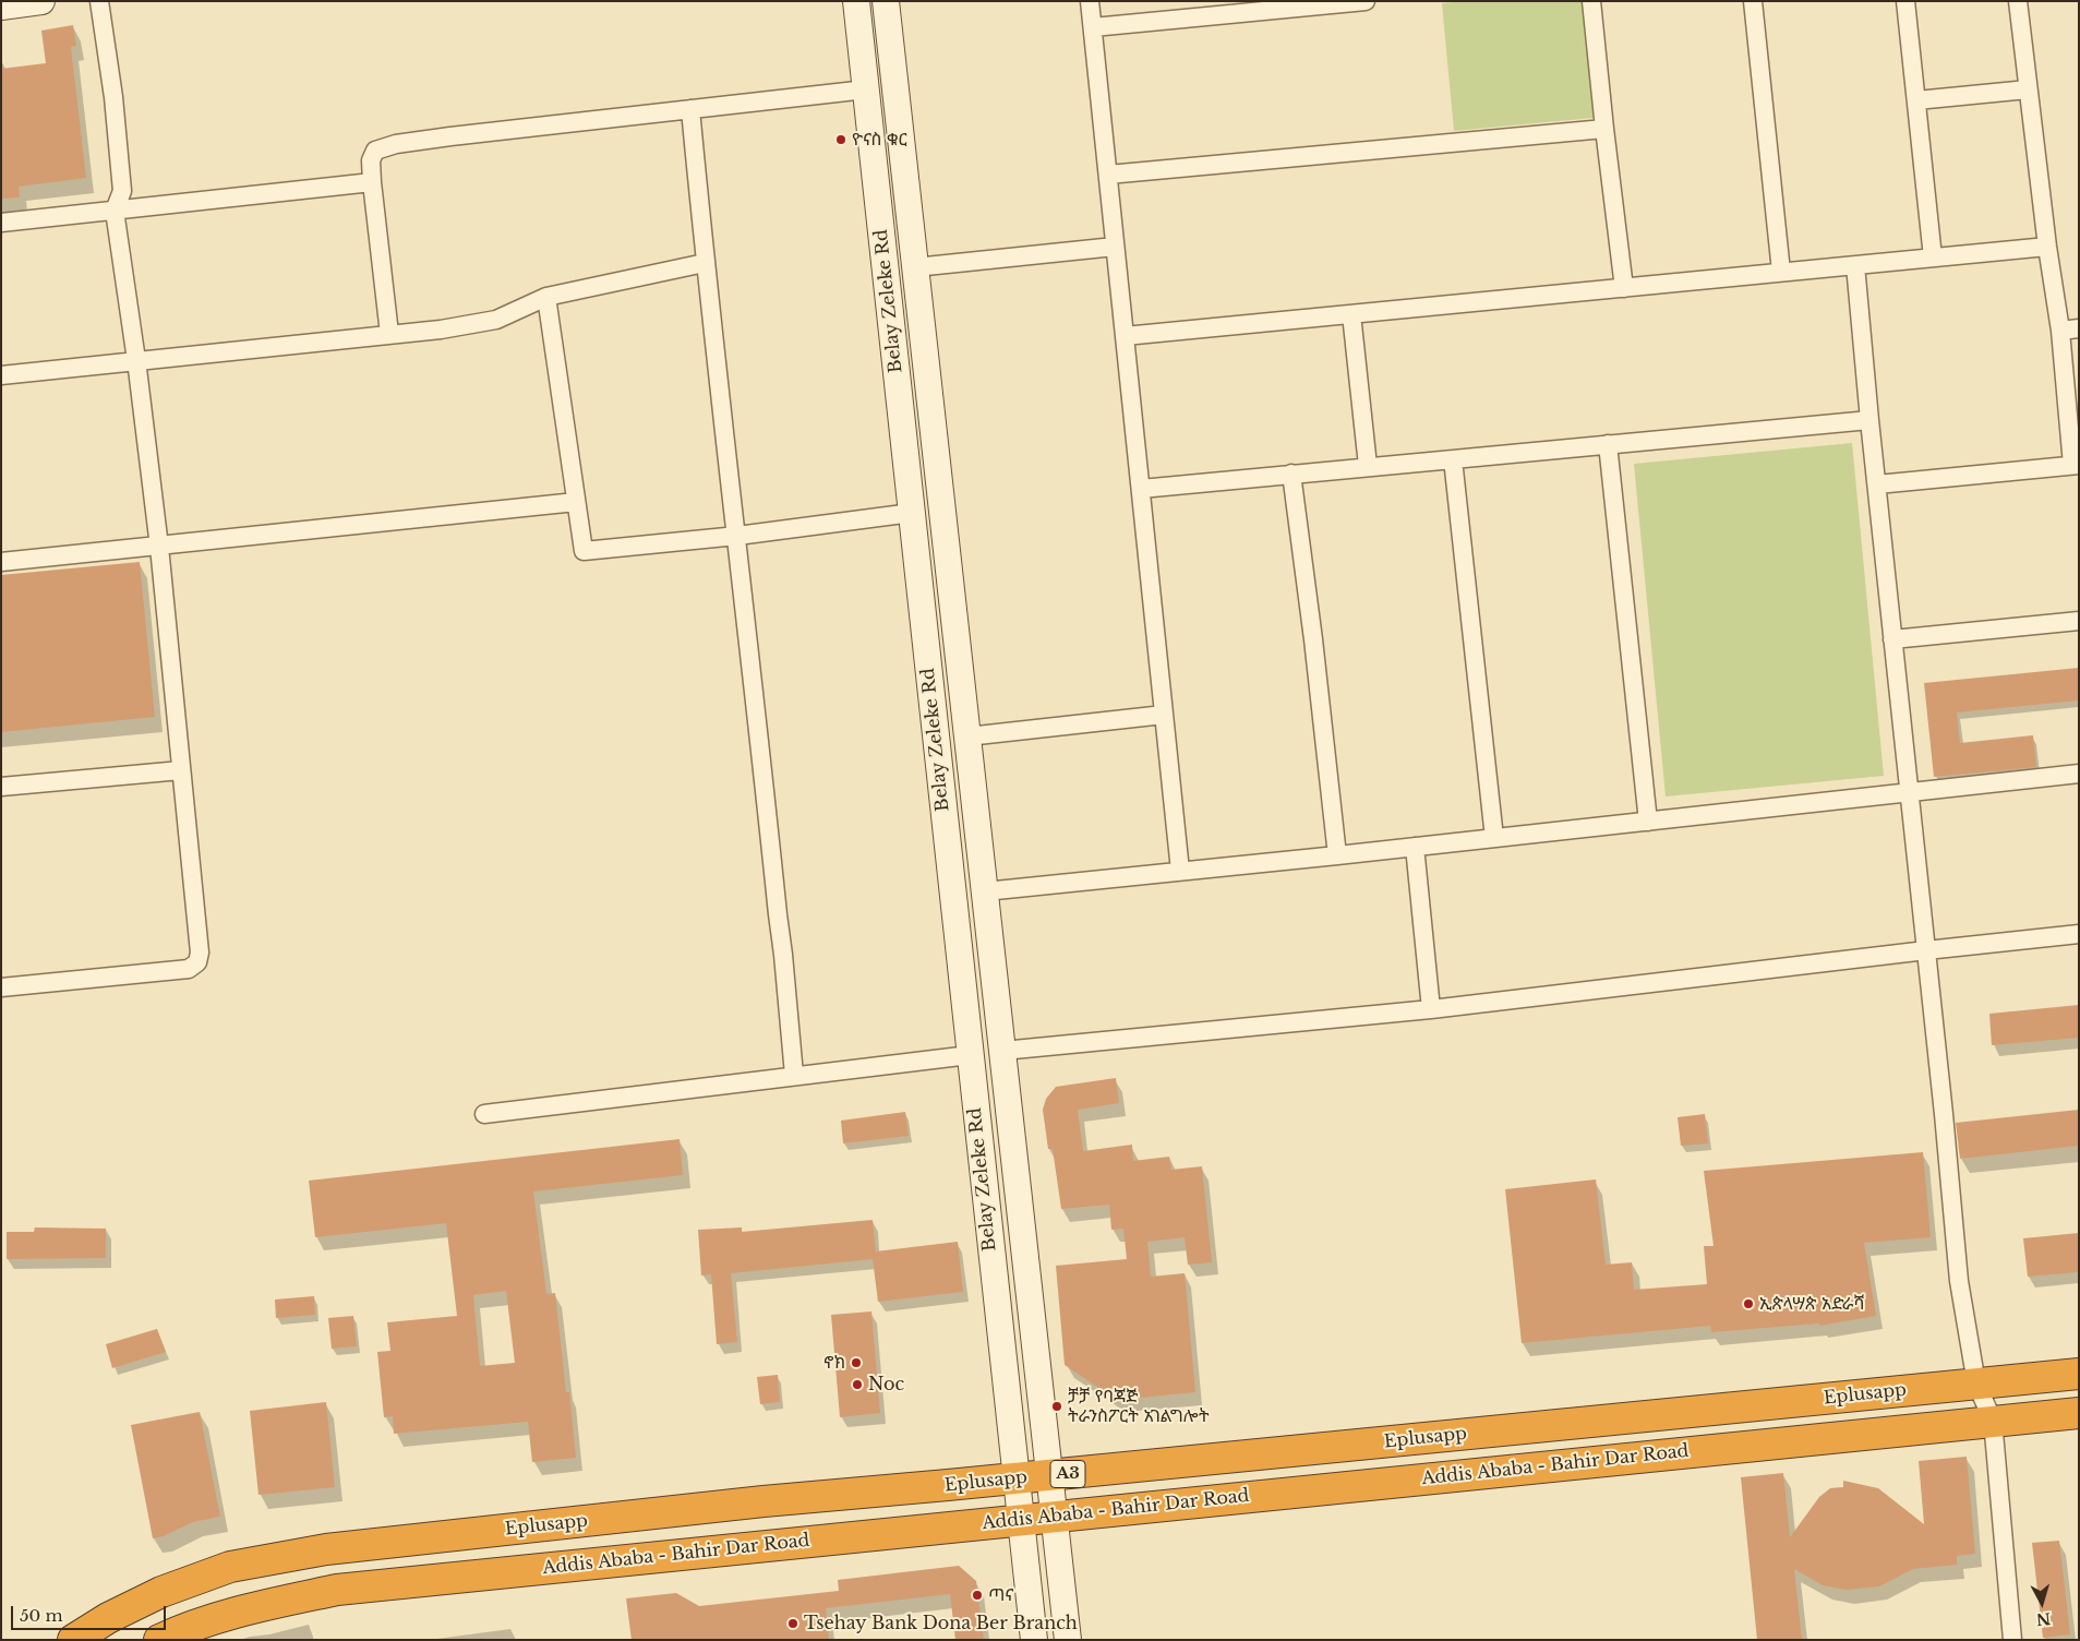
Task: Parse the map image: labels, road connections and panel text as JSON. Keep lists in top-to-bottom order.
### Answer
{
  "streets": {
    "highway": ["Eplusapp", "Addis Ababa - Bahir Dar Road", "A3"],
    "street": ["Belay Zeleke Rd"]
  },
  "crossings": [
    ["Belay Zeleke Rd", "Eplusapp"],
    ["Belay Zeleke Rd", "Addis Ababa - Bahir Dar Road"]
  ],
  "places": [
    "ዮናስ ቁር",
    "ኢጵላሣጵ አድራሻ",
    "ኖክ",
    "Noc",
    "ቻቻ የባጃጅ ትራንስፖርት አገልግሎት",
    "ጣና",
    "Tsehay Bank Dona Ber Branch"
  ],
  "scale_bar": "50 m",
  "north": "bottom"
}
